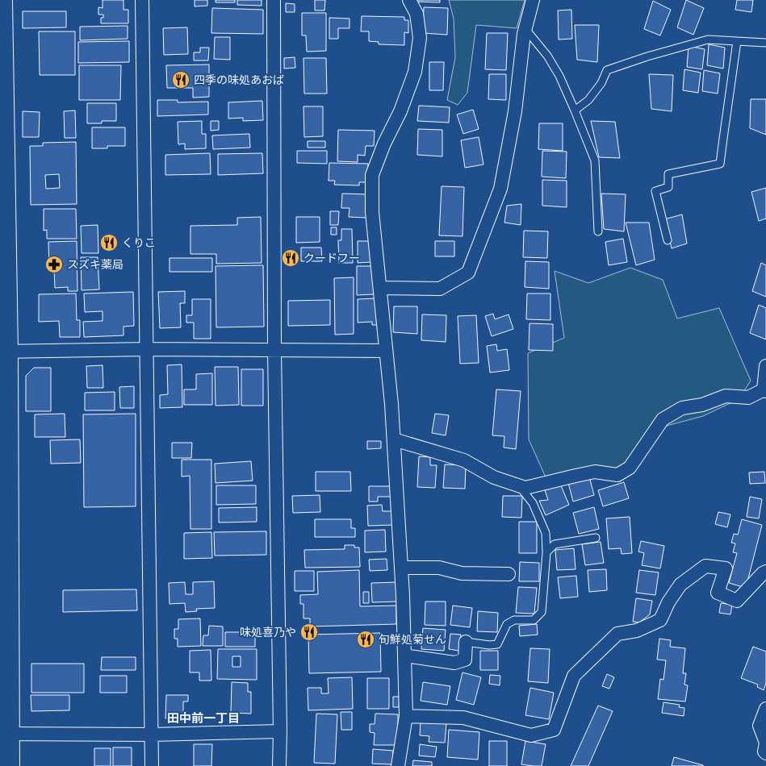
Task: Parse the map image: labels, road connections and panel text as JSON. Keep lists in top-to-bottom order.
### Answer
{
  "districts": ["田中前一丁目"],
  "places": {
    "restaurant": [
      "四季の味処あおば",
      "くりこ",
      "クードフー",
      "味処喜乃や",
      "旬鮮処菊せん"
    ],
    "pharmacy": ["スズキ薬局"]
  }
}
